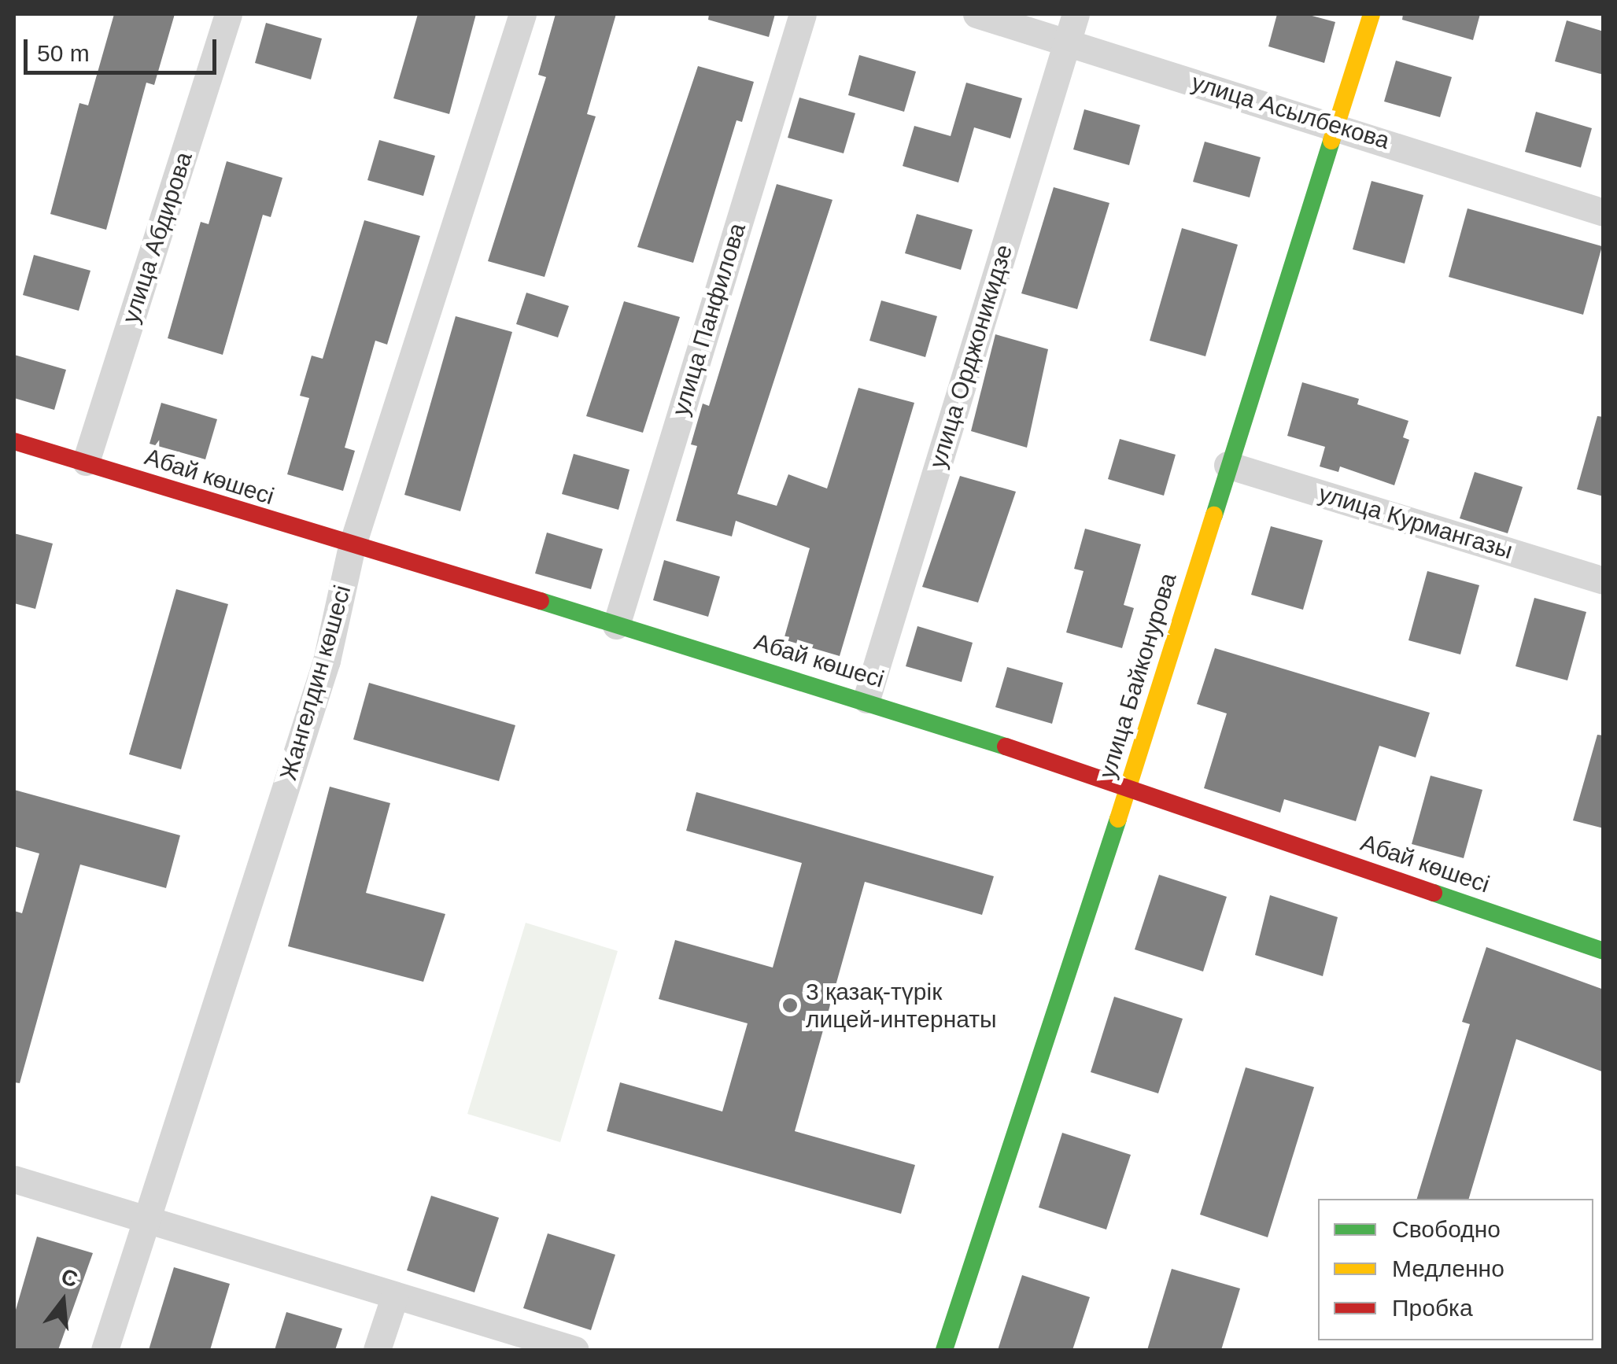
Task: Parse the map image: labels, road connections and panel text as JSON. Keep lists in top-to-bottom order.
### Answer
{
  "streets": {
    "main road": ["Абай көшесі", "улица Байконурова"],
    "street": [
      "улица Асылбекова",
      "улица Абдирова",
      "улица Панфилова",
      "улица Орджоникидзе",
      "улица Курмангазы",
      "Жангелдин көшесі"
    ]
  },
  "crossings": [
    ["улица Асылбекова", "улица Орджоникидзе"],
    ["улица Асылбекова", "улица Байконурова"],
    ["улица Абдирова", "Абай көшесі"],
    ["улица Панфилова", "Абай көшесі"],
    ["улица Орджоникидзе", "Абай көшесі"],
    ["Абай көшесі", "улица Байконурова"],
    ["Абай көшесі", "Жангелдин көшесі"],
    ["улица Курмангазы", "улица Байконурова"]
  ],
  "places": ["3 қазақ-түрік лицей-интернаты"],
  "legend": ["Свободно", "Медленно", "Пробка"],
  "scale_bar": "50 m",
  "north": "top"
}
